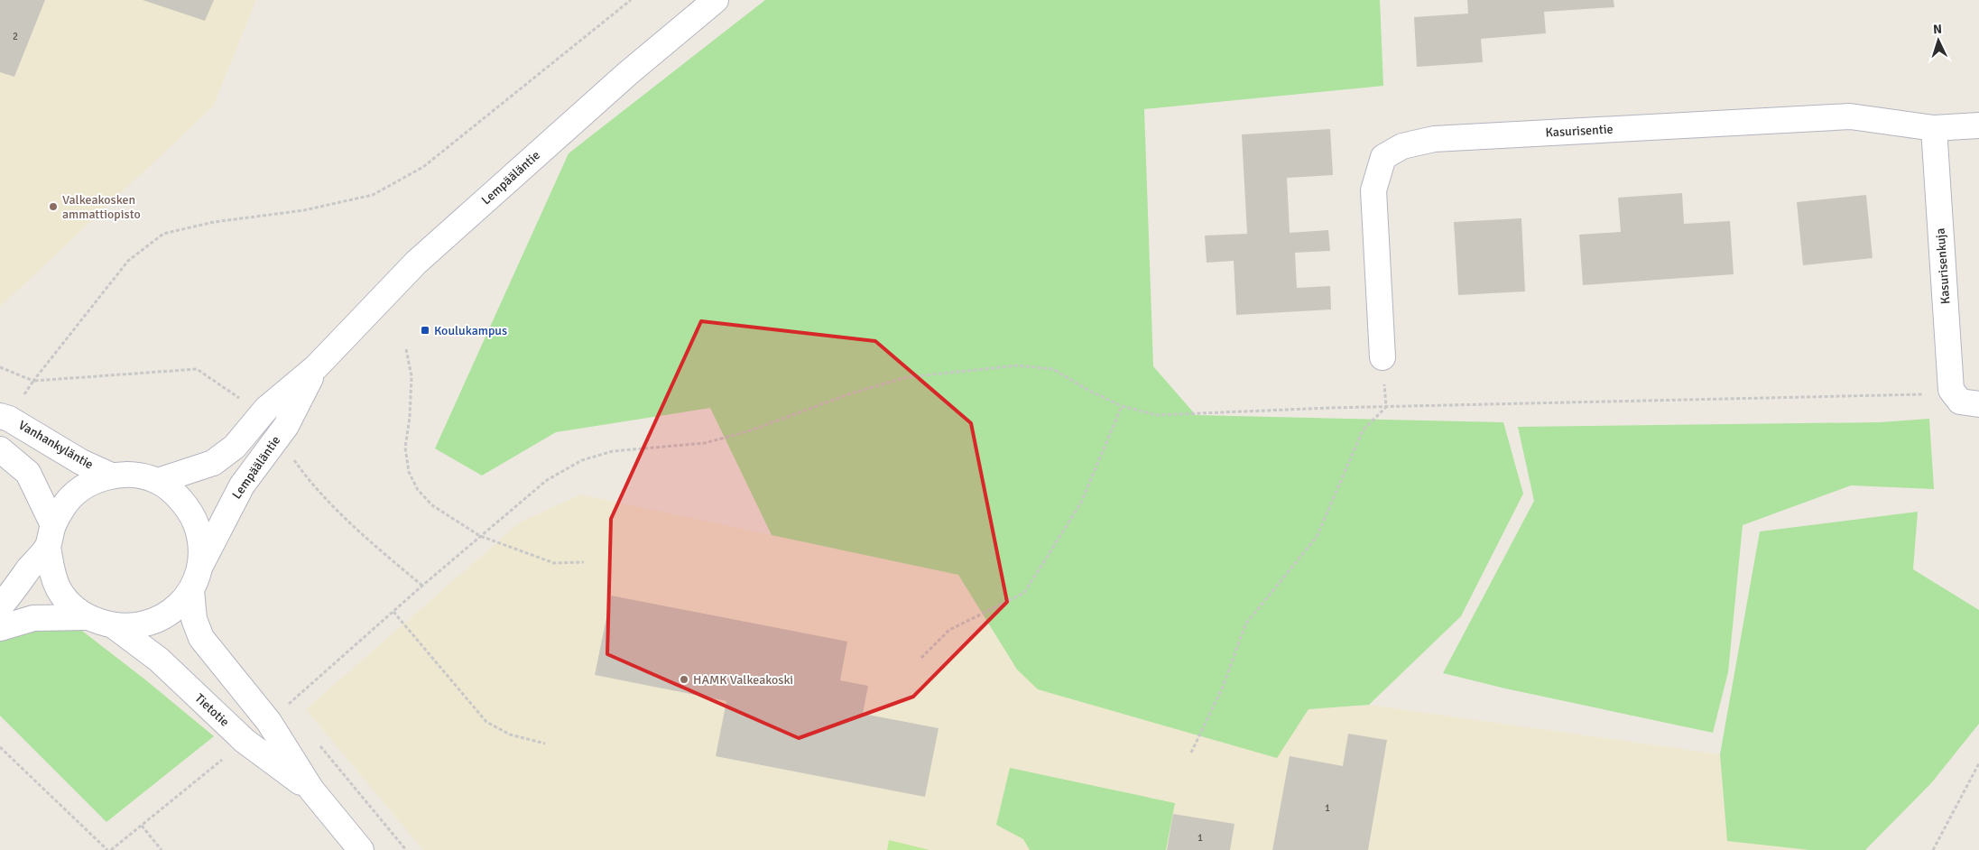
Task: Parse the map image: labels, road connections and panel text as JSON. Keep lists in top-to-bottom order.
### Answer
{
  "streets": {
    "street": [
      "Kasurisentie",
      "Lempääläntie",
      "Kasurisenkuja",
      "Vanhankyläntie",
      "Tietotie"
    ]
  },
  "crossings": [
    ["Kasurisentie", "Kasurisenkuja"],
    ["Lempääläntie", "Vanhankyläntie"],
    ["Lempääläntie", "Tietotie"],
    ["Vanhankyläntie", "Tietotie"]
  ],
  "places": {
    "other": ["Valkeakosken ammattiopisto", "HAMK Valkeakoski"],
    "transit": ["Koulukampus"]
  },
  "house_numbers": ["2", "1", "1"],
  "north": "top"
}
